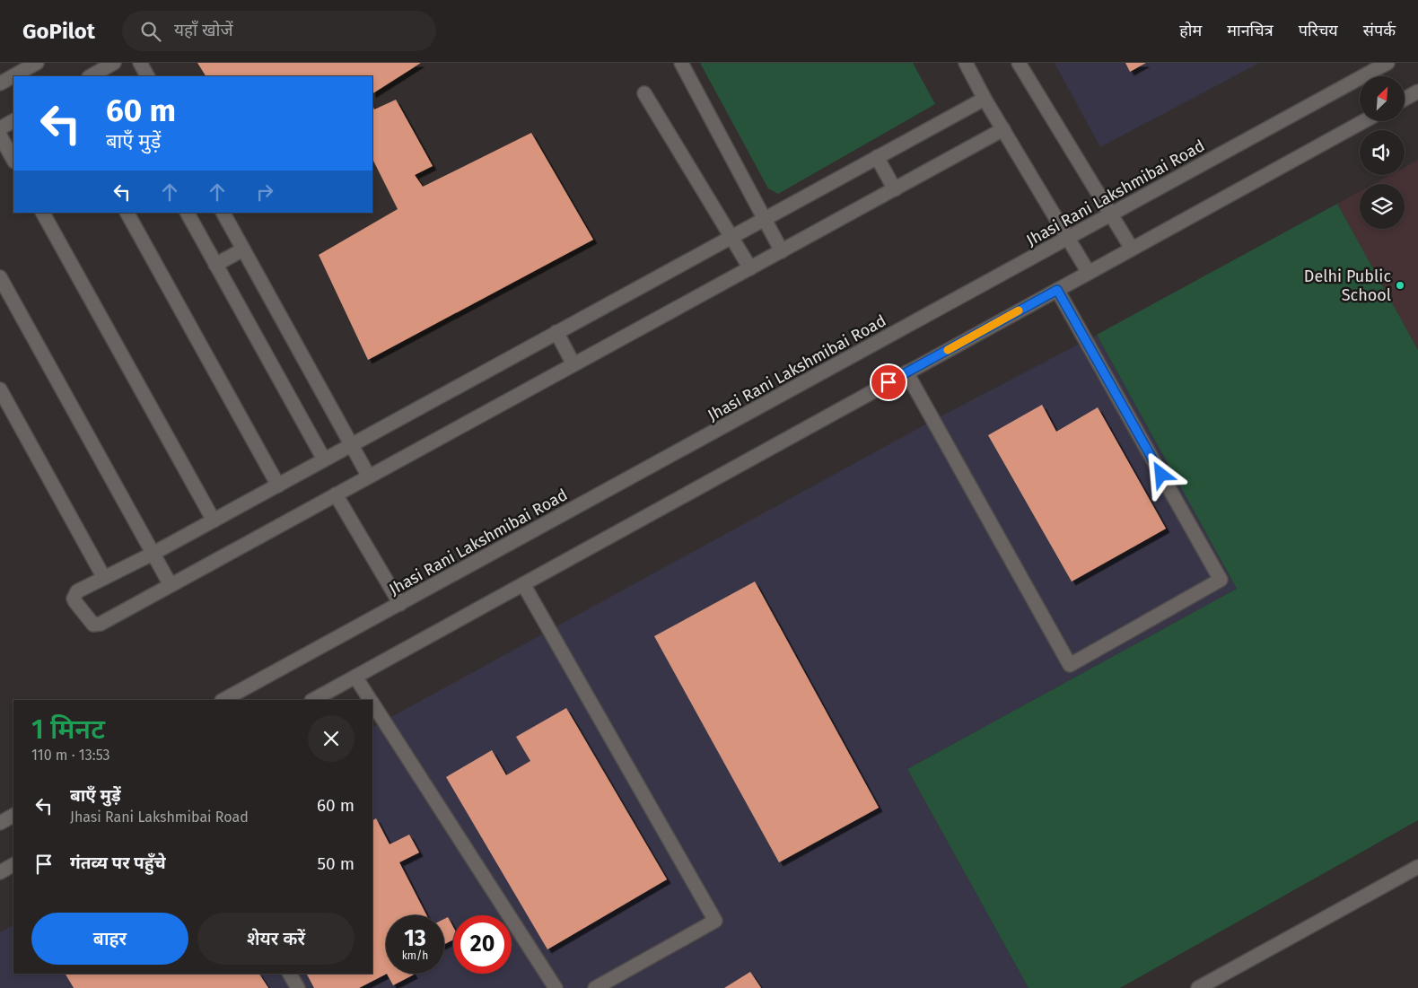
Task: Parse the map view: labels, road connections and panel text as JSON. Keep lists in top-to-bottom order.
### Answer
{
  "streets": {
    "main road": ["Jhasi Rani Lakshmibai Road"]
  },
  "places": ["Delhi Public School"],
  "north": "top right",
  "page": {
    "header": "GoPilot",
    "search": "यहाँ खोजें",
    "nav": [
      "होम",
      "मानचित्र",
      "परिचय",
      "संपर्क"
    ],
    "turn": ["60 m", "बाएँ मुड़ें"],
    "heading": ["1 मिनट", "110 m · 13:53"],
    "list": [
      {
        "name": "बाएँ मुड़ें",
        "note": "Jhasi Rani Lakshmibai Road",
        "value": "60 m"
      },
      {
        "name": "गंतव्य पर पहुँचे",
        "value": "50 m"
      }
    ],
    "buttons": ["बाहर", "शेयर करें"],
    "speed": "13 km/h",
    "limit": "20"
  }
}
